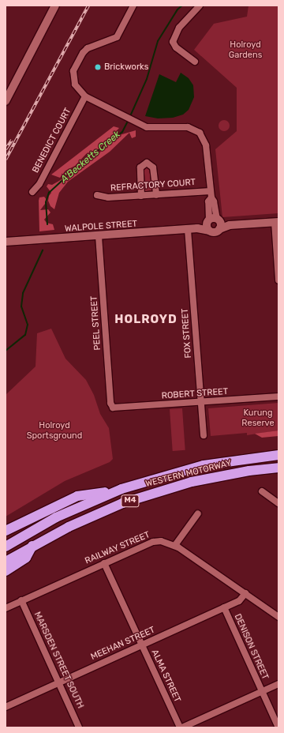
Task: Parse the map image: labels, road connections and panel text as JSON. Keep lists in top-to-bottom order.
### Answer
{
  "streets": {
    "highway": ["WESTERN MOTORWAY", "M4"],
    "street": [
      "BENEDICT COURT",
      "REFRACTORY COURT",
      "WALPOLE STREET",
      "PEEL STREET",
      "FOX STREET",
      "ROBERT STREET",
      "RAILWAY STREET",
      "MEEHAN STREET",
      "DENISON STREET",
      "MARSDEN STREET SOUTH",
      "ALMA STREET"
    ]
  },
  "crossings": [
    ["WALPOLE STREET", "PEEL STREET"],
    ["WALPOLE STREET", "FOX STREET"],
    ["PEEL STREET", "ROBERT STREET"],
    ["FOX STREET", "ROBERT STREET"],
    ["RAILWAY STREET", "MEEHAN STREET"],
    ["RAILWAY STREET", "MARSDEN STREET SOUTH"],
    ["RAILWAY STREET", "ALMA STREET"],
    ["MEEHAN STREET", "DENISON STREET"],
    ["MEEHAN STREET", "MARSDEN STREET SOUTH"],
    ["MEEHAN STREET", "ALMA STREET"]
  ],
  "districts": ["HOLROYD"],
  "water": ["A'Becketts Creek"],
  "parks": ["Holroyd Gardens", "Kurung Reserve", "Holroyd Sportsground"],
  "places": ["Brickworks"]
}
